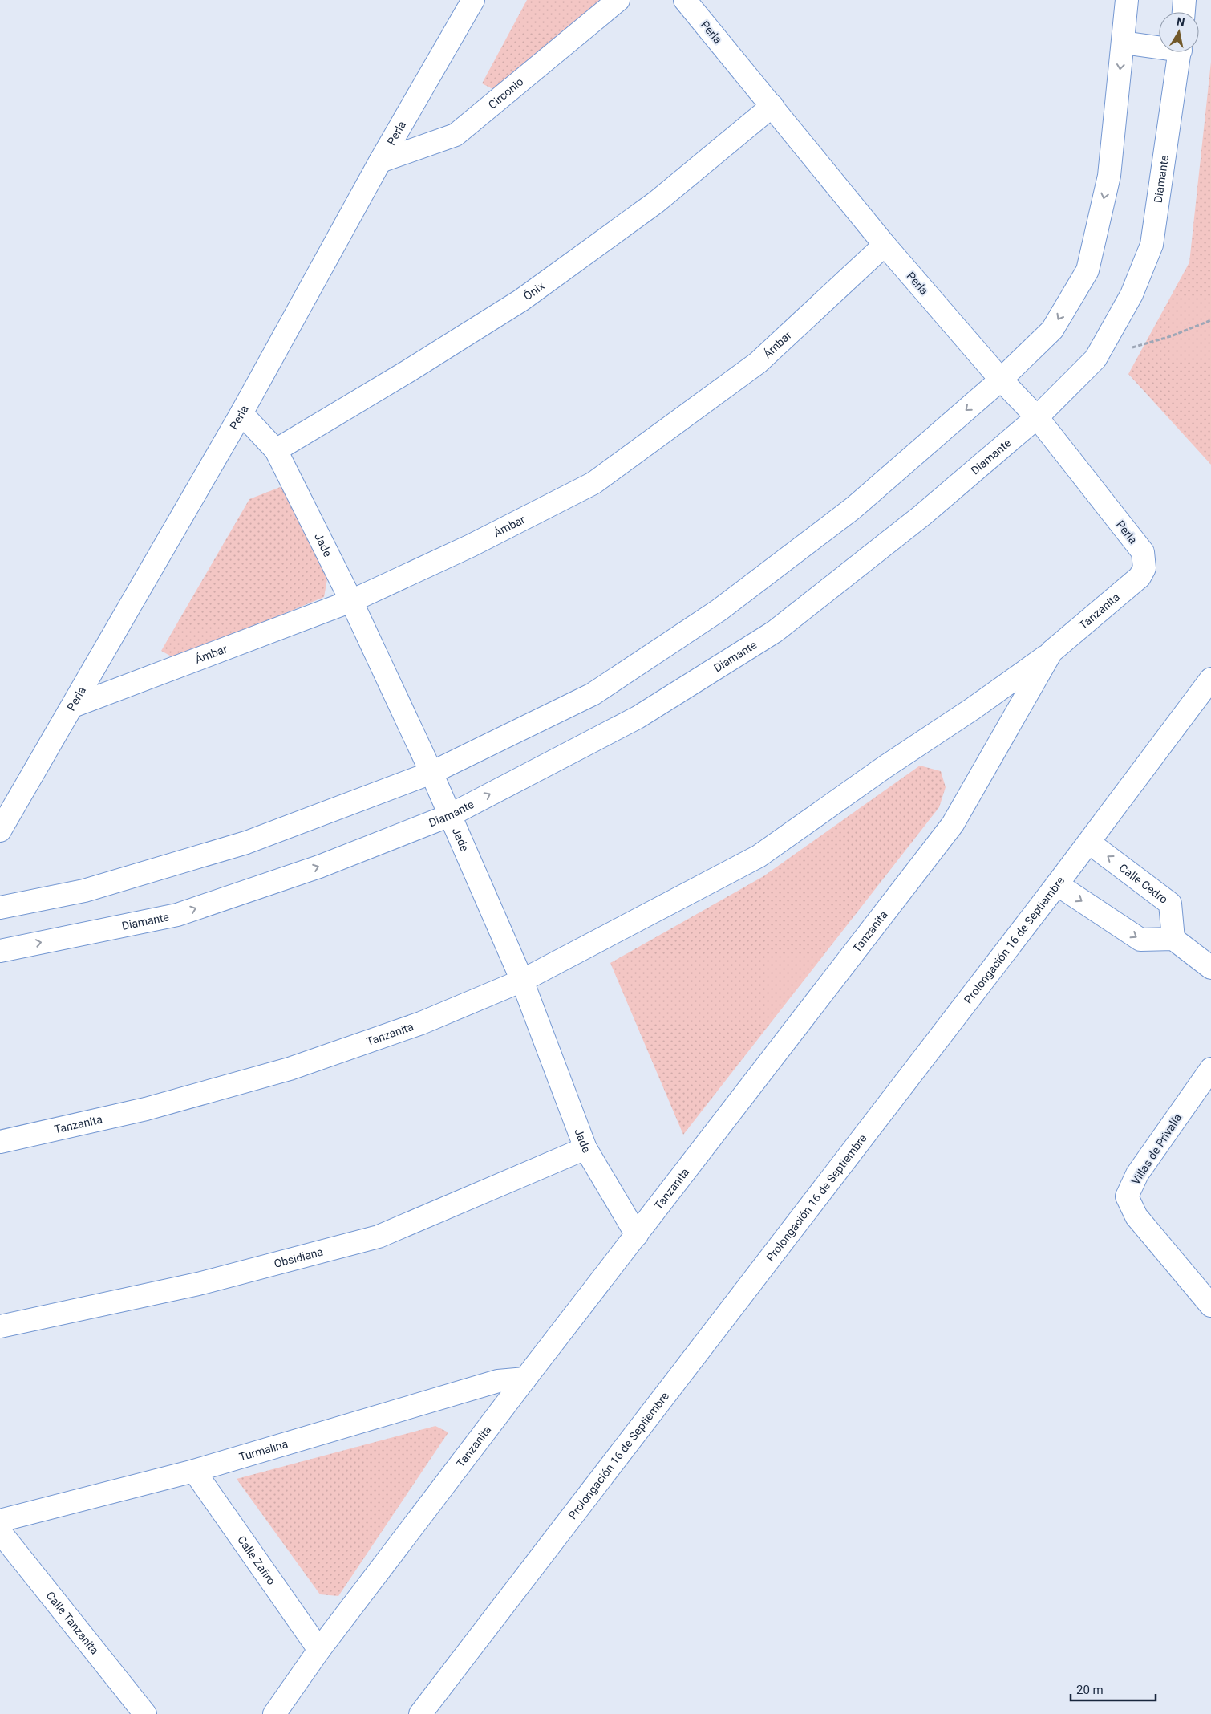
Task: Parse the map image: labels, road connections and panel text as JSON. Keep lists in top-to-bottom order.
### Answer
{
  "streets": {
    "street": [
      "Perla",
      "Circonio",
      "Diamante",
      "Ónix",
      "Ámbar",
      "Jade",
      "Tanzanita",
      "Calle Cedro",
      "Prolongación 16 de Septiembre",
      "Villas de Privalía",
      "Obsidiana",
      "Turmalina",
      "Calle Zafiro",
      "Calle Tanzanita"
    ]
  },
  "crossings": [
    ["Perla", "Circonio"],
    ["Perla", "Diamante"],
    ["Perla", "Ónix"],
    ["Perla", "Ámbar"],
    ["Perla", "Jade"],
    ["Perla", "Tanzanita"],
    ["Diamante", "Jade"],
    ["Ónix", "Jade"],
    ["Ámbar", "Jade"],
    ["Jade", "Tanzanita"],
    ["Jade", "Obsidiana"],
    ["Tanzanita", "Turmalina"],
    ["Tanzanita", "Calle Zafiro"],
    ["Calle Cedro", "Prolongación 16 de Septiembre"],
    ["Turmalina", "Calle Zafiro"]
  ],
  "one_way": ["Calle Cedro"],
  "scale_bar": "20 m",
  "north": "top"
}
